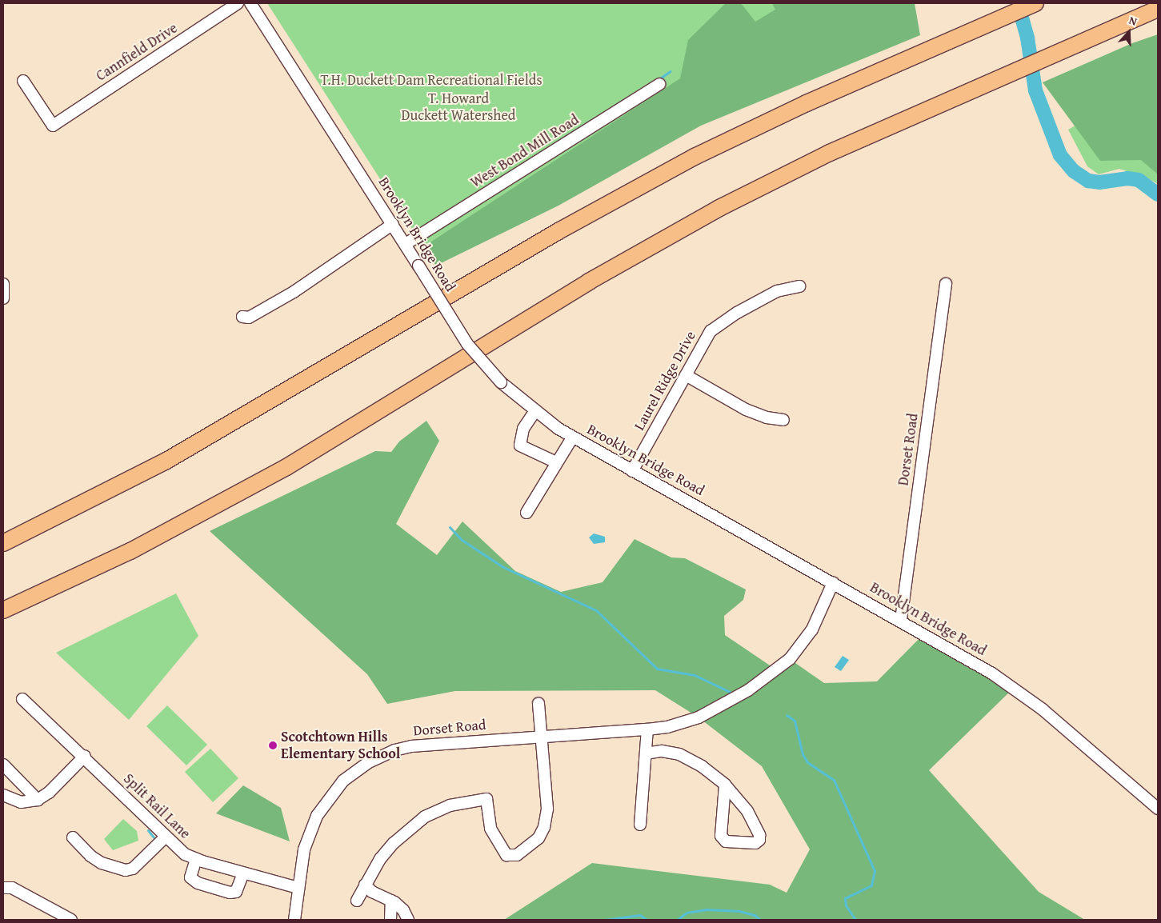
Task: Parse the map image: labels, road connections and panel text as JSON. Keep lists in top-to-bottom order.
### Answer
{
  "streets": {
    "street": [
      "Cannfield Drive",
      "West Bond Mill Road",
      "Brooklyn Bridge Road",
      "Laurel Ridge Drive",
      "Dorset Road",
      "Split Rail Lane"
    ]
  },
  "crossings": [
    ["West Bond Mill Road", "Brooklyn Bridge Road"],
    ["Brooklyn Bridge Road", "Laurel Ridge Drive"],
    ["Brooklyn Bridge Road", "Dorset Road"],
    ["Dorset Road", "Split Rail Lane"]
  ],
  "parks": ["T.H. Duckett Dam Recreational Fields", "T. Howard Duckett Watershed"],
  "places": ["Scotchtown Hills Elementary School"],
  "north": "top"
}
